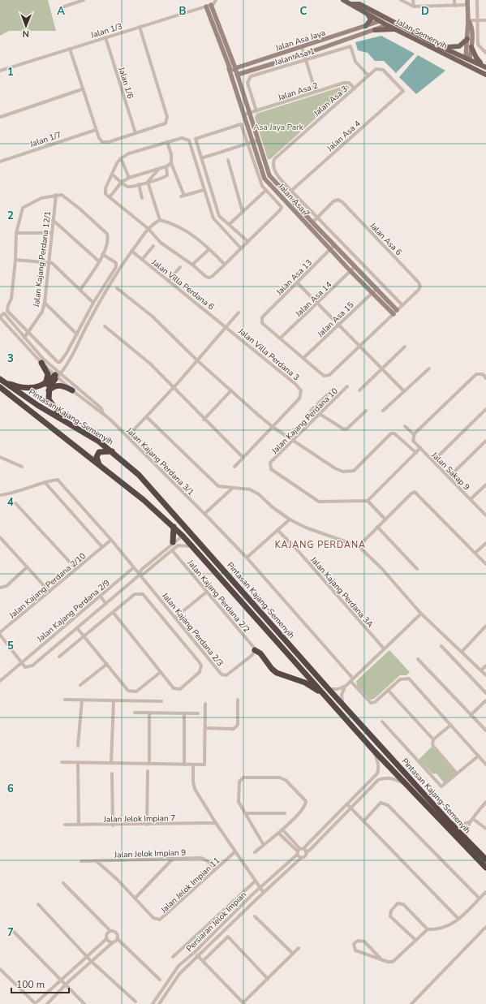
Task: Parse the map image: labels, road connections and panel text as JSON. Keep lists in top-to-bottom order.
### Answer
{
  "streets": {
    "highway": ["Pintasan Kajang-Semenyih"],
    "main road": ["Jalan Semenyih"],
    "street": [
      "Jalan 1/3",
      "Jalan Asa Jaya",
      "Jalan Asa 1",
      "Jalan 1/6",
      "Jalan Asa 2",
      "Jalan Asa 3",
      "Jalan Asa 4",
      "Jalan 1/7",
      "Jalan Asa 7",
      "Jalan Asa 6",
      "Jalan Kajang Perdana 12/1",
      "Jalan Asa 13",
      "Jalan Villa Perdana 6",
      "Jalan Asa 14",
      "Jalan Asa 15",
      "Jalan Villa Perdana 3",
      "Jalan Kajang Perdana 10",
      "Jalan Kajang Perdana 3/1",
      "Jalan Sakap 9",
      "Jalan Kajang Perdana 2/10",
      "Jalan Kajang Perdana 3A",
      "Jalan Kajang Perdana 2/2",
      "Jalan Kajang Perdana 2/9",
      "Jalan Kajang Perdana 2/3",
      "Jalan Jelok Impian 7",
      "Jalan Jelok Impian 9",
      "Jalan Jelok Impian 11",
      "Persiaran Jelok Impian"
    ]
  },
  "crossings": [
    ["Jalan 1/3", "Jalan 1/6"],
    ["Jalan 1/3", "Jalan Asa 7"],
    ["Jalan Semenyih", "Jalan Asa Jaya"],
    ["Jalan Asa Jaya", "Jalan Asa 1"],
    ["Jalan Asa Jaya", "Jalan Asa 7"],
    ["Jalan Asa 1", "Jalan Asa 2"],
    ["Jalan Asa 1", "Jalan Asa 3"],
    ["Jalan Asa 2", "Jalan Asa 3"],
    ["Jalan Asa 2", "Jalan Asa 7"],
    ["Jalan Asa 3", "Jalan Asa 4"],
    ["Jalan Asa 3", "Jalan Asa 7"],
    ["Jalan Asa 4", "Jalan Asa 7"],
    ["Jalan Asa 7", "Jalan Asa 6"],
    ["Jalan Asa 7", "Jalan Asa 13"],
    ["Jalan Asa 7", "Jalan Asa 14"],
    ["Jalan Asa 7", "Jalan Asa 15"],
    ["Jalan Asa 13", "Jalan Asa 14"],
    ["Jalan Villa Perdana 6", "Jalan Villa Perdana 3"],
    ["Pintasan Kajang-Semenyih", "Persiaran Jelok Impian"],
    ["Jalan Kajang Perdana 2/10", "Jalan Kajang Perdana 2/3"],
    ["Jalan Kajang Perdana 2/2", "Jalan Kajang Perdana 2/3"],
    ["Jalan Kajang Perdana 2/9", "Jalan Kajang Perdana 2/3"],
    ["Jalan Jelok Impian 9", "Jalan Jelok Impian 11"]
  ],
  "districts": ["KAJANG PERDANA"],
  "parks": ["Asa Jaya Park"],
  "scale_bar": "100 m",
  "north": "bottom",
  "grid": {
    "columns": [
      "A",
      "B",
      "C",
      "D"
    ],
    "rows": [
      "1",
      "2",
      "3",
      "4",
      "5",
      "6",
      "7"
    ]
  }
}
